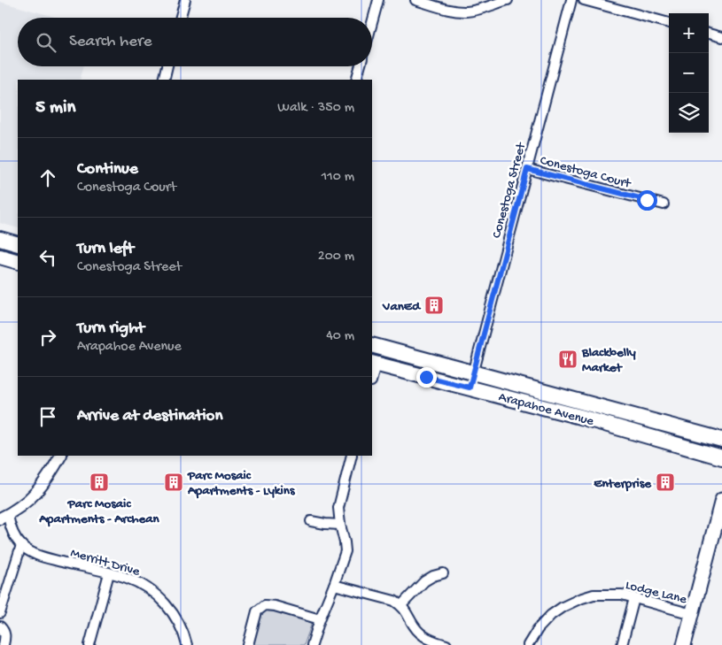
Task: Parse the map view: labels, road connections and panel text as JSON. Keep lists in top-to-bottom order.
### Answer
{
  "streets": {
    "main road": ["Arapahoe Avenue"],
    "street": [
      "Conestoga Court",
      "Conestoga Street",
      "Merritt Drive",
      "Lodge Lane"
    ]
  },
  "crossings": [
    ["Conestoga Court", "Conestoga Street"],
    ["Conestoga Street", "Arapahoe Avenue"]
  ],
  "places": {
    "building": [
      "VanEd",
      "Parc Mosaic Apartments - Archean",
      "Parc Mosaic Apartments - Lykins",
      "Enterprise"
    ],
    "restaurant": ["Blackbelly Market"]
  },
  "page": {
    "map_buttons": ["+", "−"],
    "search": "Search here",
    "heading": ["5 min", "Walk · 350 m"],
    "list": [
      ["Continue", "Conestoga Court", "110 m"],
      ["Turn left", "Conestoga Street", "200 m"],
      ["Turn right", "Arapahoe Avenue", "40 m"],
      "Arrive at destination"
    ]
  }
}
